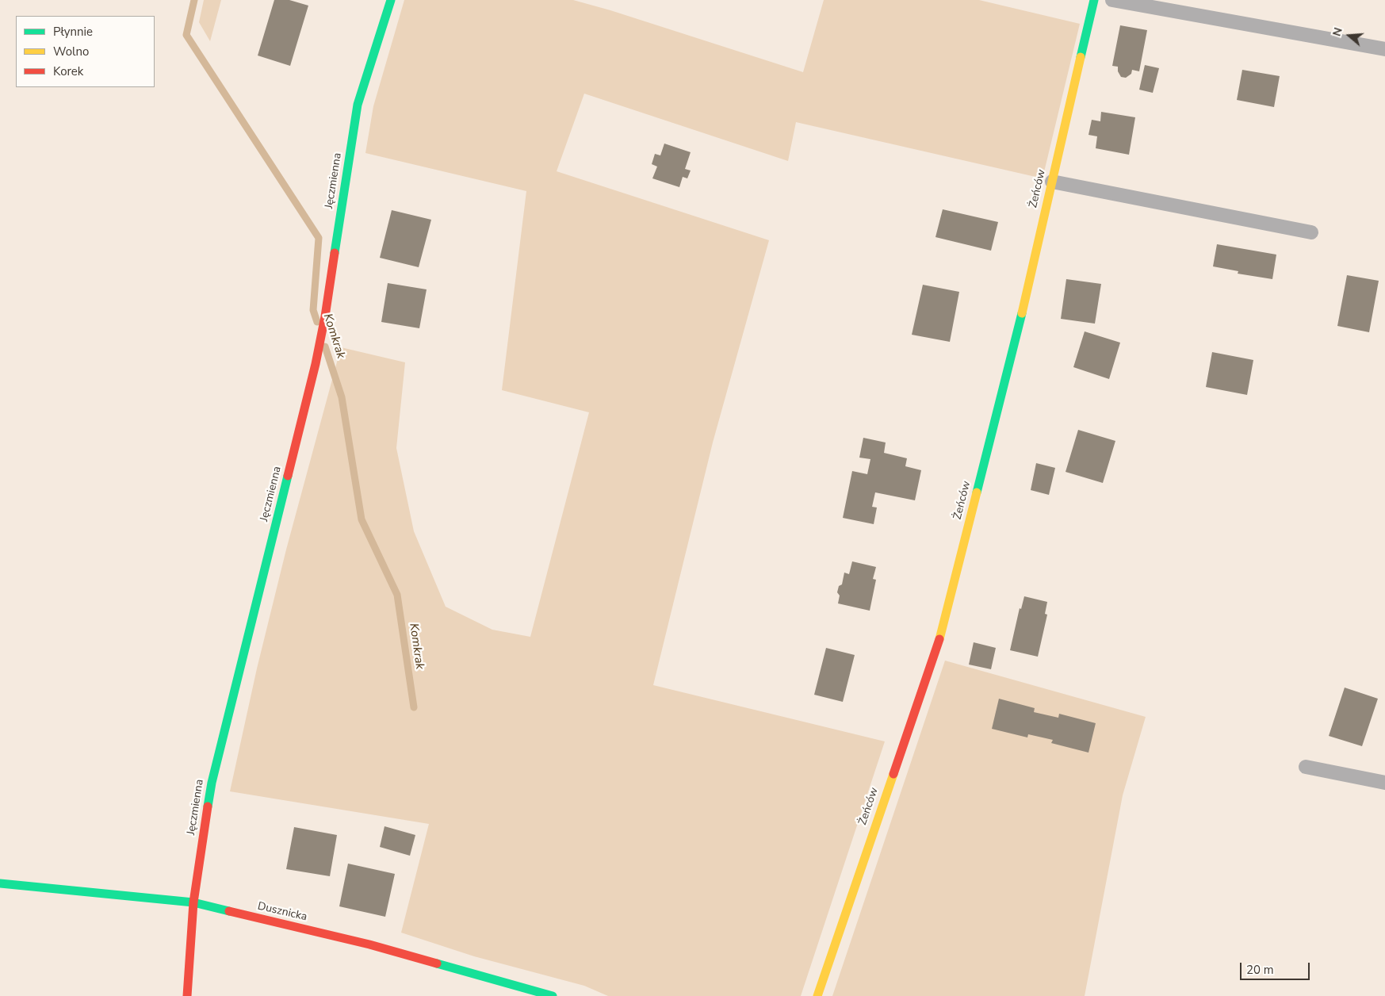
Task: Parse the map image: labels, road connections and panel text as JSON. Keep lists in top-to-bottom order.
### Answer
{
  "streets": {
    "street": ["Jęczmienna", "Żeńców", "Dusznicka"]
  },
  "crossings": [
    ["Jęczmienna", "Dusznicka"]
  ],
  "water": ["Komkrak"],
  "legend": ["Płynnie", "Wolno", "Korek"],
  "scale_bar": "20 m",
  "north": "left"
}
